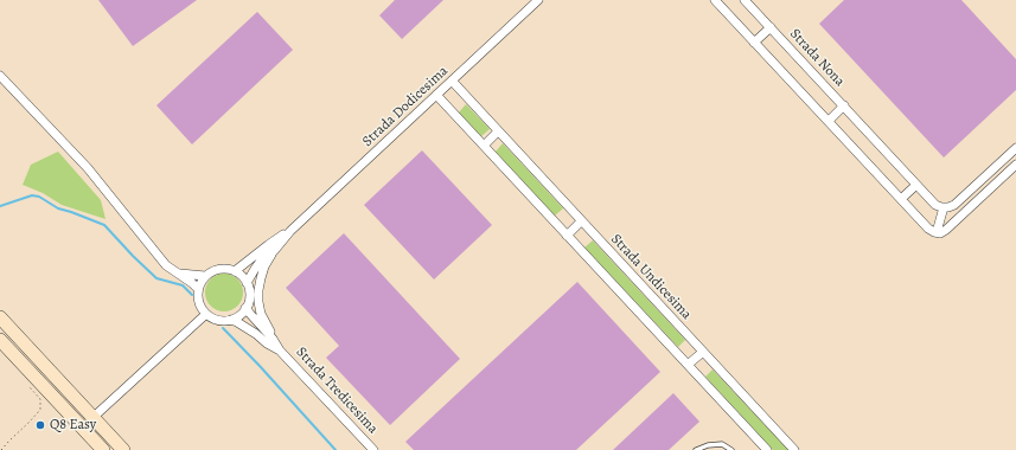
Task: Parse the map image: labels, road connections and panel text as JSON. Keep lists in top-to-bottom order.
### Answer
{
  "streets": {
    "street": [
      "Strada Nona",
      "Strada Dodicesima",
      "Strada Undicesima",
      "Strada Tredicesima"
    ]
  },
  "crossings": [
    ["Strada Dodicesima", "Strada Undicesima"]
  ],
  "places": ["Q8 Easy"]
}
